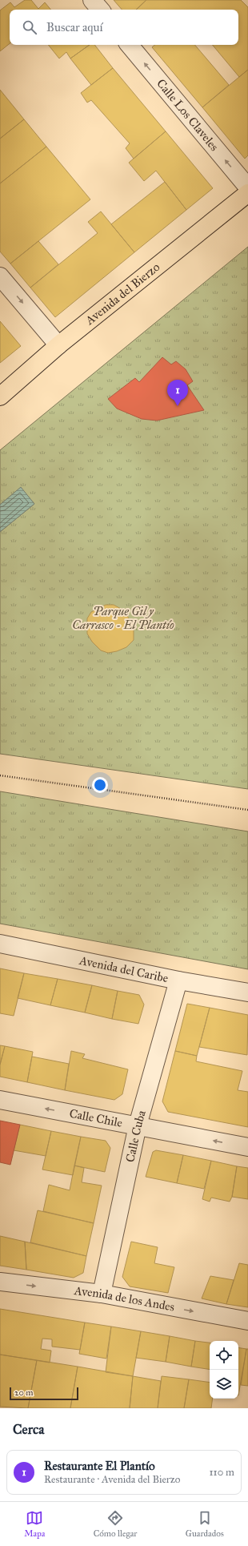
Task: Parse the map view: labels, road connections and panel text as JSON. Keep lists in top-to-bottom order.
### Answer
{
  "streets": {
    "main road": ["Avenida del Bierzo"],
    "street": [
      "Calle Los Claveles",
      "Avenida del Caribe",
      "Calle Chile",
      "Calle Cuba",
      "Avenida de los Andes"
    ]
  },
  "crossings": [
    ["Avenida del Caribe", "Calle Cuba"],
    ["Calle Chile", "Calle Cuba"],
    ["Calle Cuba", "Avenida de los Andes"]
  ],
  "one_way": ["Calle Los Claveles", "Calle Chile", "Avenida de los Andes"],
  "parks": ["Parque Gil y Carrasco - El Plantío"],
  "scale_bar": "20 m",
  "page": {
    "search": "Buscar aquí",
    "pins": "1",
    "scale": "20 m",
    "heading": "Cerca",
    "list": [
      {
        "mark": "1",
        "name": "Restaurante El Plantío",
        "note": "Restaurante · Avenida del Bierzo",
        "value": "110 m"
      }
    ],
    "nav": ["Mapa", "Cómo llegar", "Guardados"]
  }
}
